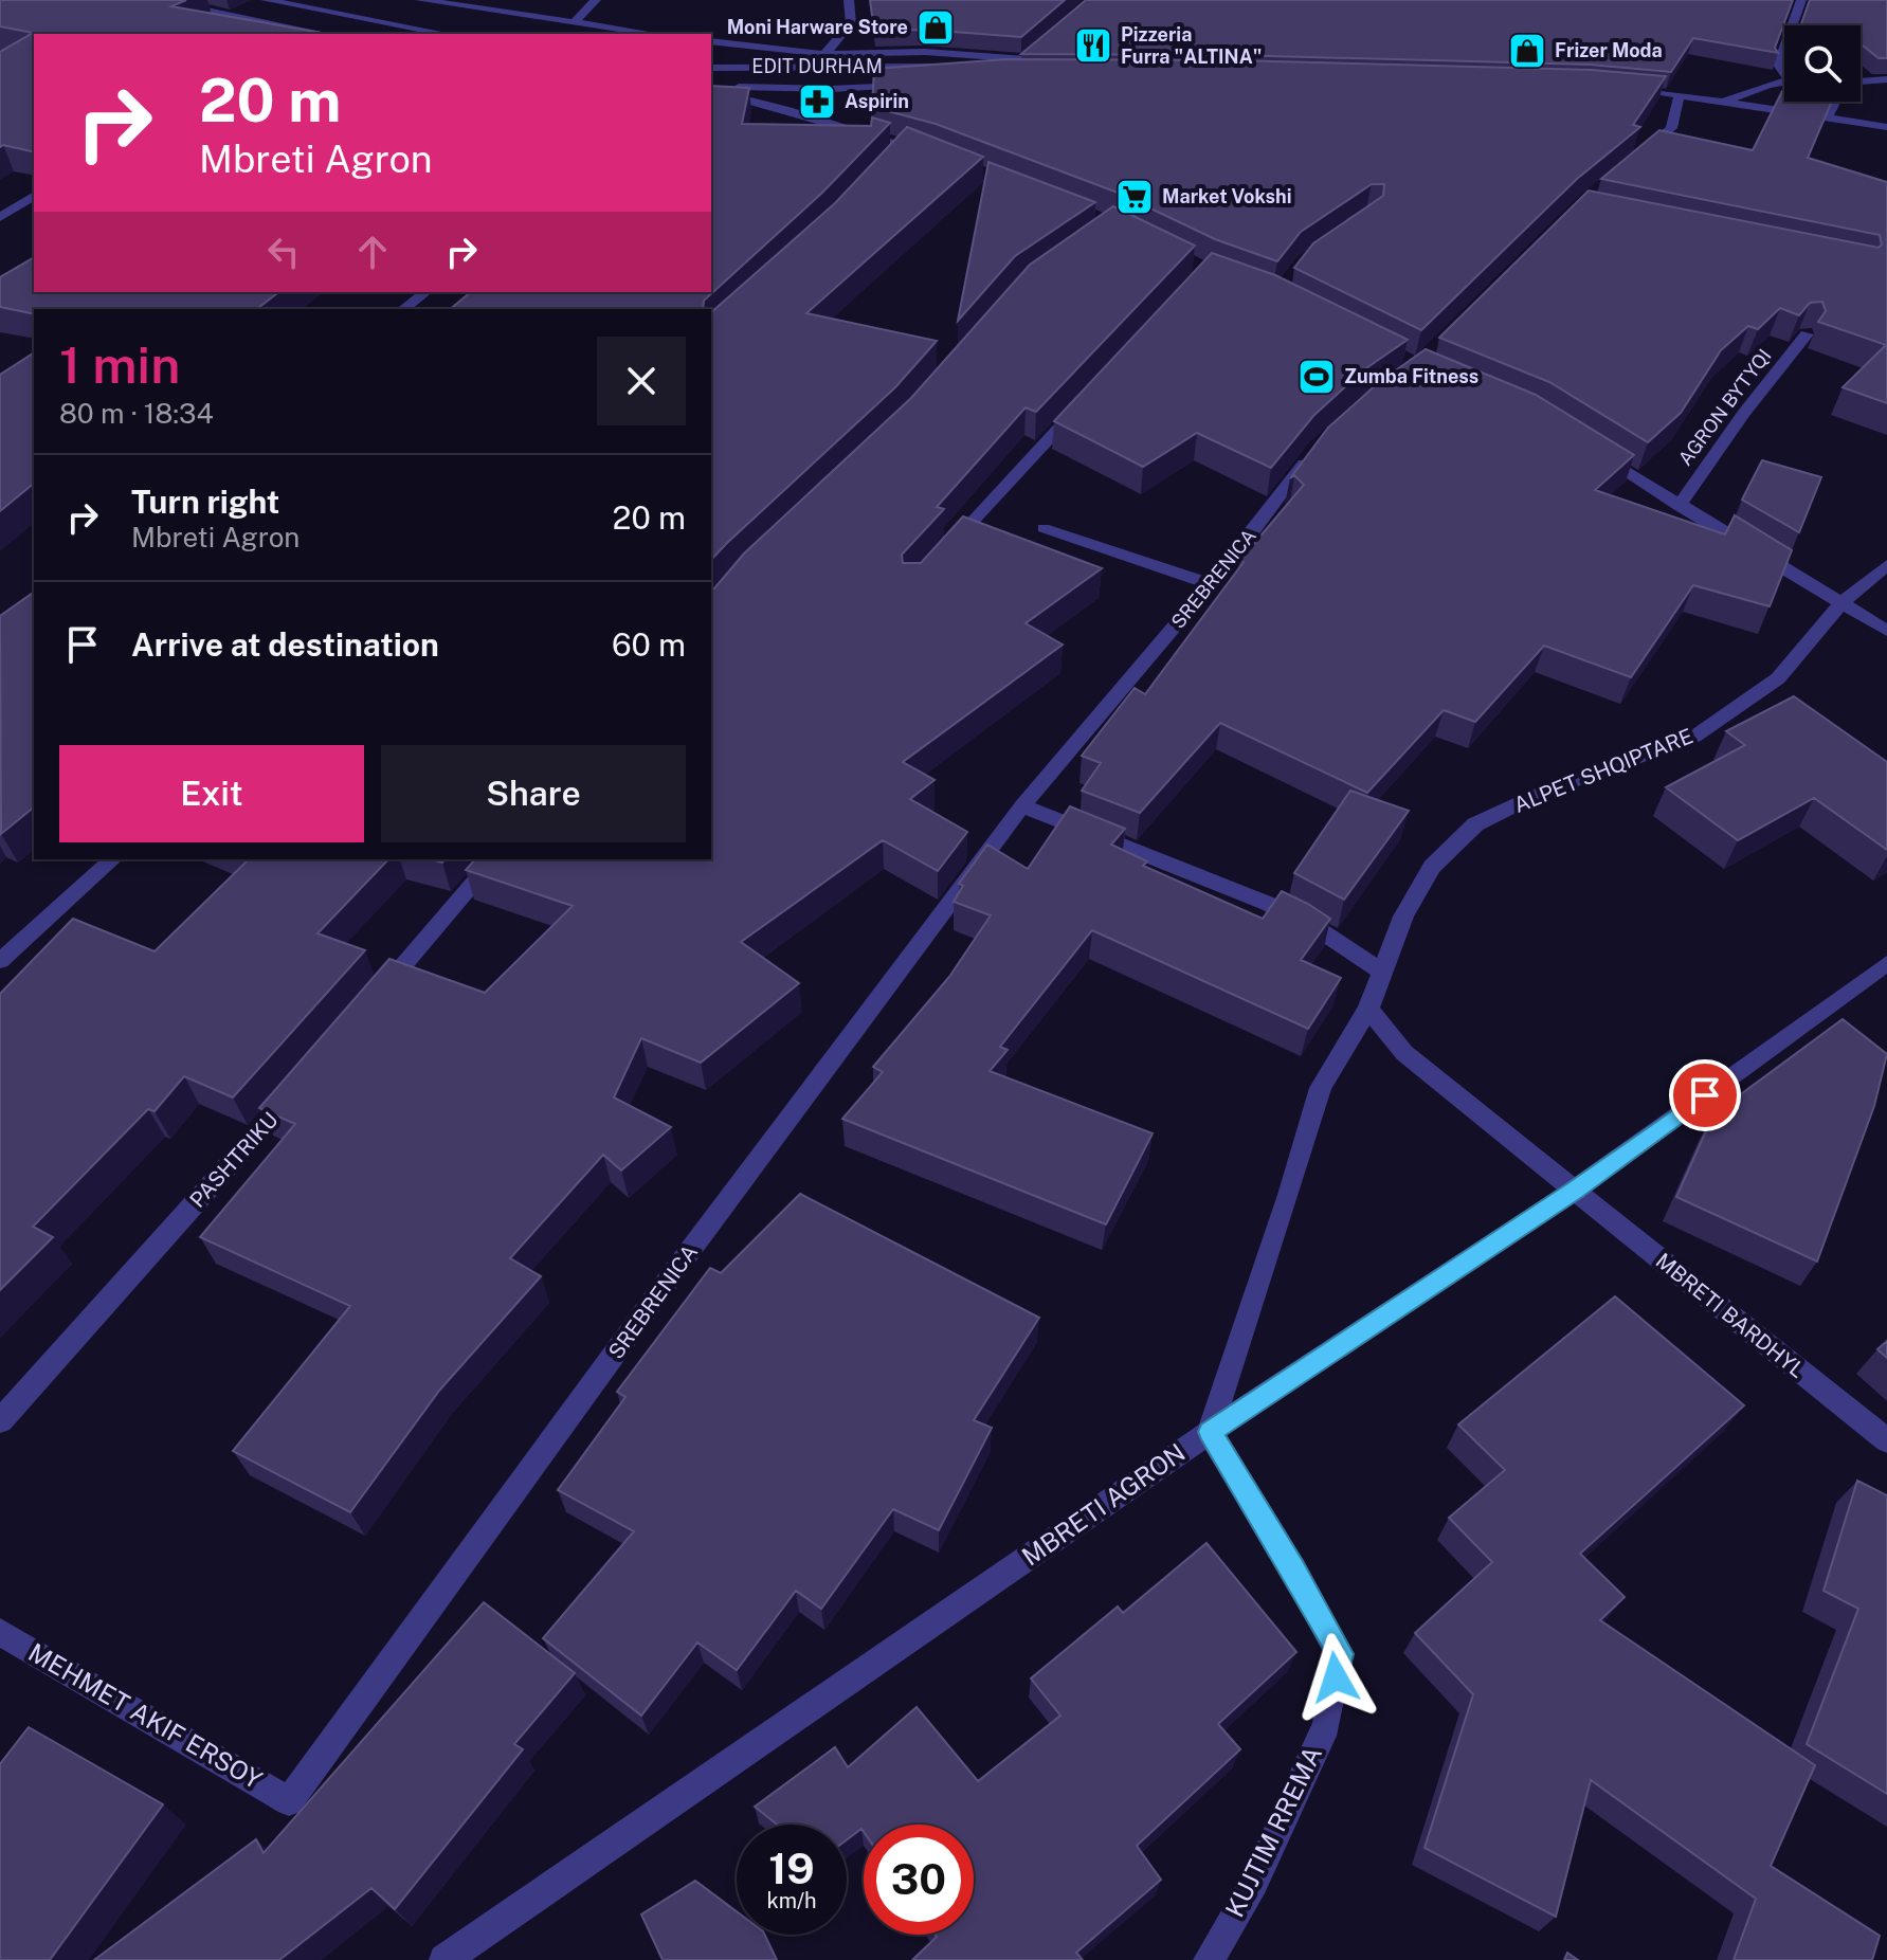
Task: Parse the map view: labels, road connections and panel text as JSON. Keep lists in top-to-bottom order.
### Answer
{
  "streets": {
    "street": [
      "EDIT DURHAM",
      "AGRON BYTYQI",
      "SREBRENICA",
      "ALPET SHQIPTARE",
      "PASHTRIKU",
      "MBRETI BARDHYL",
      "MBRETI AGRON",
      "MEHMET AKIF ERSOY",
      "KUJTIM RREMA"
    ]
  },
  "crossings": [
    ["SREBRENICA", "MEHMET AKIF ERSOY"],
    ["ALPET SHQIPTARE", "MBRETI AGRON"],
    ["ALPET SHQIPTARE", "KUJTIM RREMA"],
    ["MBRETI BARDHYL", "MBRETI AGRON"],
    ["MBRETI AGRON", "KUJTIM RREMA"]
  ],
  "places": {
    "shop": ["Moni Harware Store", "Frizer Moda"],
    "restaurant": ["Pizzeria Furra \"ALTINA\""],
    "pharmacy": ["Aspirin"],
    "supermarket": ["Market Vokshi"],
    "sports": ["Zumba Fitness"]
  },
  "page": {
    "turn": ["20 m", "Mbreti Agron"],
    "heading": ["1 min", "80 m · 18:34"],
    "list": [
      {
        "name": "Turn right",
        "note": "Mbreti Agron",
        "value": "20 m"
      },
      {
        "name": "Arrive at destination",
        "value": "60 m"
      }
    ],
    "buttons": ["Exit", "Share"],
    "speed": "19 km/h",
    "limit": "30"
  }
}
